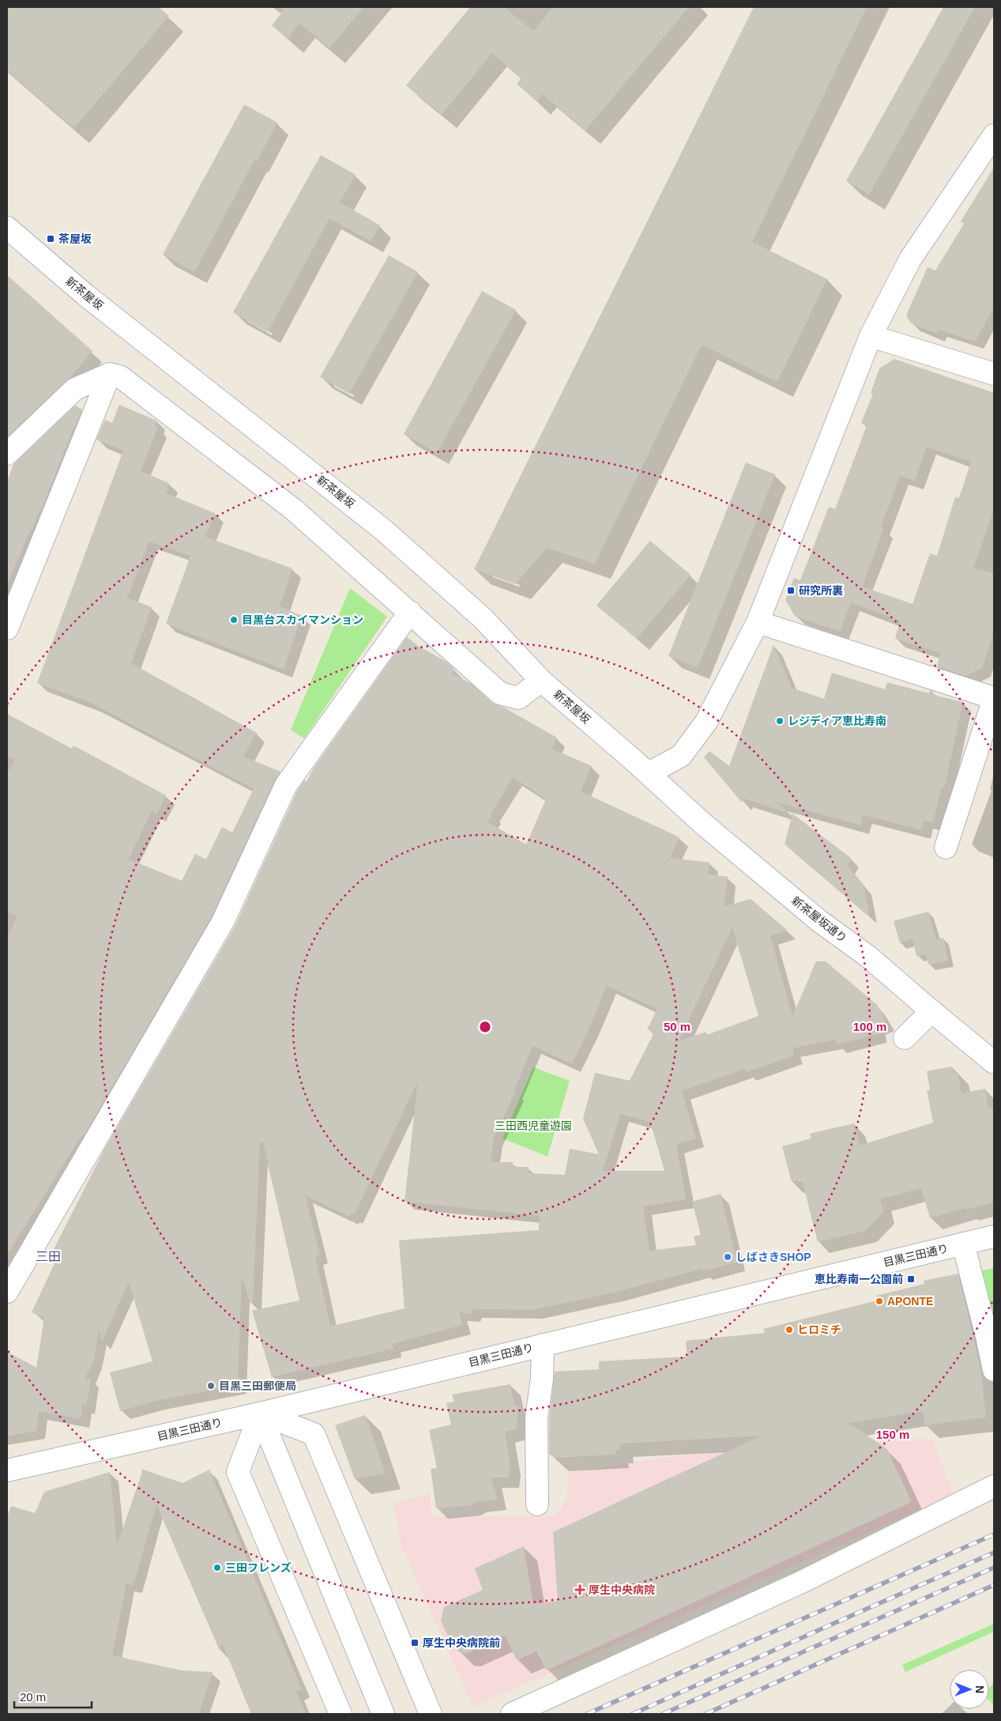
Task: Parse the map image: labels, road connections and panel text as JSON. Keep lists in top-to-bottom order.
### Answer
{
  "streets": {
    "street": ["新茶屋坂", "新茶屋坂通り", "目黒三田通り"]
  },
  "crossings": [
    ["新茶屋坂", "新茶屋坂通り"]
  ],
  "districts": ["三田"],
  "parks": ["三田西児童遊園"],
  "places": {
    "transit": [
      "茶屋坂",
      "研究所裏",
      "恵比寿南一公園前",
      "厚生中央病院前"
    ],
    "other": [
      "目黒台スカイマンション",
      "レジディア恵比寿南",
      "しばさきSHOP",
      "APONTE",
      "ヒロミチ",
      "目黒三田郵便局",
      "三田フレンズ"
    ],
    "health": ["厚生中央病院"]
  },
  "scale_bar": "20 m",
  "north": "right",
  "rings": ["50 m", "100 m", "150 m"]
}
